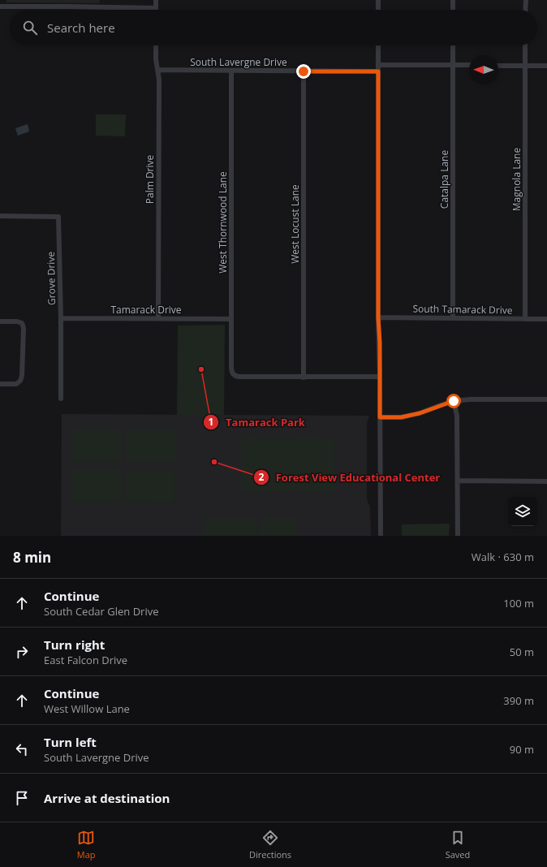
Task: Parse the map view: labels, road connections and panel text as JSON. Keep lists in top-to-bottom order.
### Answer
{
  "streets": {
    "street": [
      "South Lavergne Drive",
      "Palm Drive",
      "Catalpa Lane",
      "Magnola Lane",
      "West Thornwood Lane",
      "West Locust Lane",
      "Grove Drive",
      "Tamarack Drive",
      "South Tamarack Drive"
    ]
  },
  "crossings": [
    ["South Lavergne Drive", "Palm Drive"],
    ["South Lavergne Drive", "West Thornwood Lane"],
    ["South Lavergne Drive", "West Locust Lane"],
    ["Palm Drive", "Tamarack Drive"],
    ["Catalpa Lane", "South Tamarack Drive"],
    ["Magnola Lane", "South Tamarack Drive"],
    ["West Thornwood Lane", "West Locust Lane"],
    ["West Thornwood Lane", "Tamarack Drive"],
    ["Grove Drive", "Tamarack Drive"]
  ],
  "places": ["Tamarack Park", "Forest View Educational Center"],
  "north": "left",
  "page": {
    "search": "Search here",
    "heading": ["8 min", "Walk · 630 m"],
    "list": [
      ["Continue", "South Cedar Glen Drive", "100 m"],
      ["Turn right", "East Falcon Drive", "50 m"],
      ["Continue", "West Willow Lane", "390 m"],
      ["Turn left", "South Lavergne Drive", "90 m"],
      "Arrive at destination"
    ],
    "nav": ["Map", "Directions", "Saved"]
  }
}
